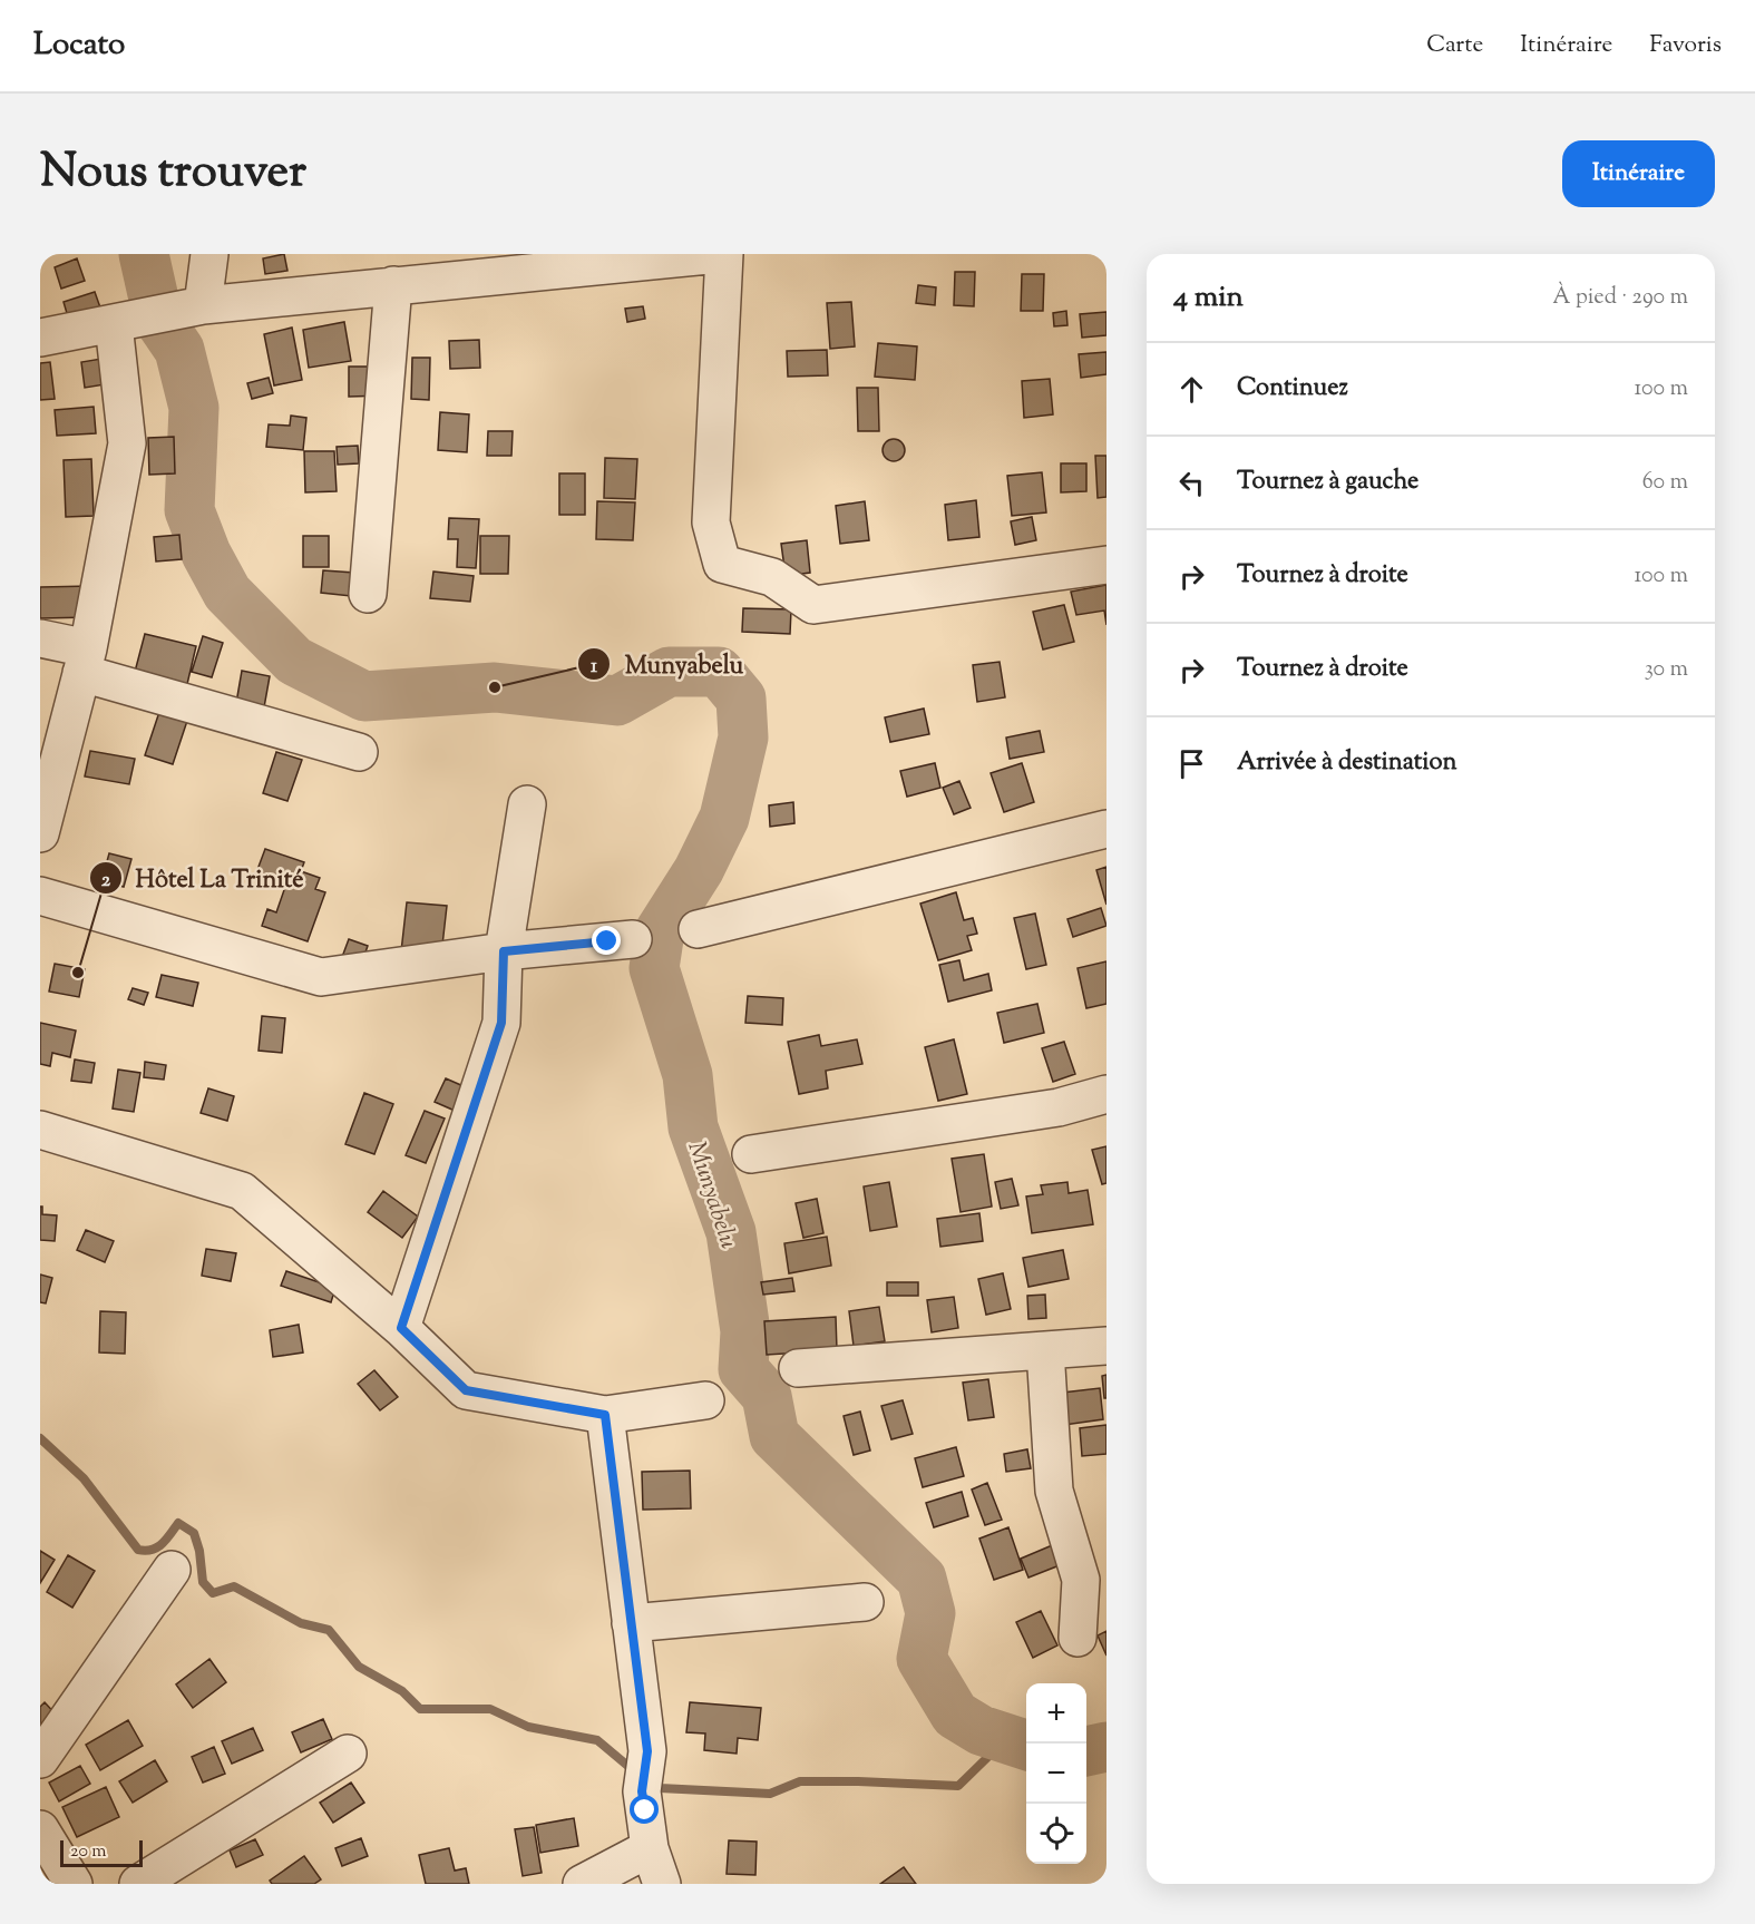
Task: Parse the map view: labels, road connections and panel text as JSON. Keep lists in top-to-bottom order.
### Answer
{
  "water": ["Munyabelu"],
  "places": ["Munyabelu", "Hôtel La Trinité"],
  "scale_bar": "20 m",
  "page": {
    "header": "Locato",
    "nav": ["Carte", "Itinéraire", "Favoris"],
    "title": "Nous trouver",
    "buttons": "Itinéraire",
    "heading": ["4 min", "À pied · 290 m"],
    "list": [
      ["Continuez", "100 m"],
      ["Tournez à gauche", "60 m"],
      ["Tournez à droite", "100 m"],
      ["Tournez à droite", "30 m"],
      "Arrivée à destination"
    ],
    "map_buttons": ["+", "−"],
    "scale": "20 m"
  }
}
